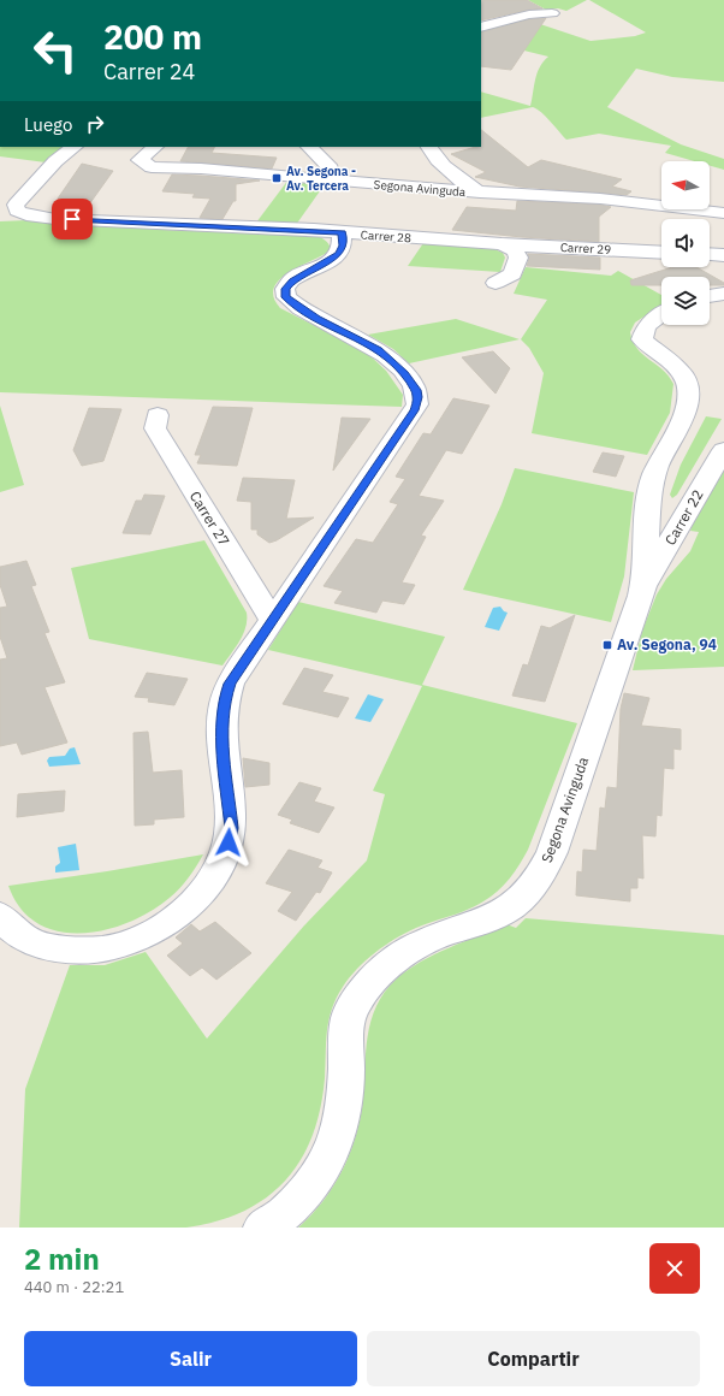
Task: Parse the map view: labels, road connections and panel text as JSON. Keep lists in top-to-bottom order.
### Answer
{
  "streets": {
    "street": [
      "Segona Avinguda",
      "Carrer 28",
      "Carrer 29",
      "Carrer 22",
      "Carrer 27"
    ]
  },
  "crossings": [
    ["Segona Avinguda", "Carrer 22"],
    ["Carrer 28", "Carrer 29"]
  ],
  "places": {
    "transit": ["Av. Segona - Av. Tercera", "Av. Segona, 94"]
  },
  "north": "left",
  "page": {
    "turn": ["200 m", "Carrer 24"],
    "then": "Luego",
    "heading": ["2 min", "440 m · 22:21"],
    "buttons": ["Salir", "Compartir"]
  }
}
